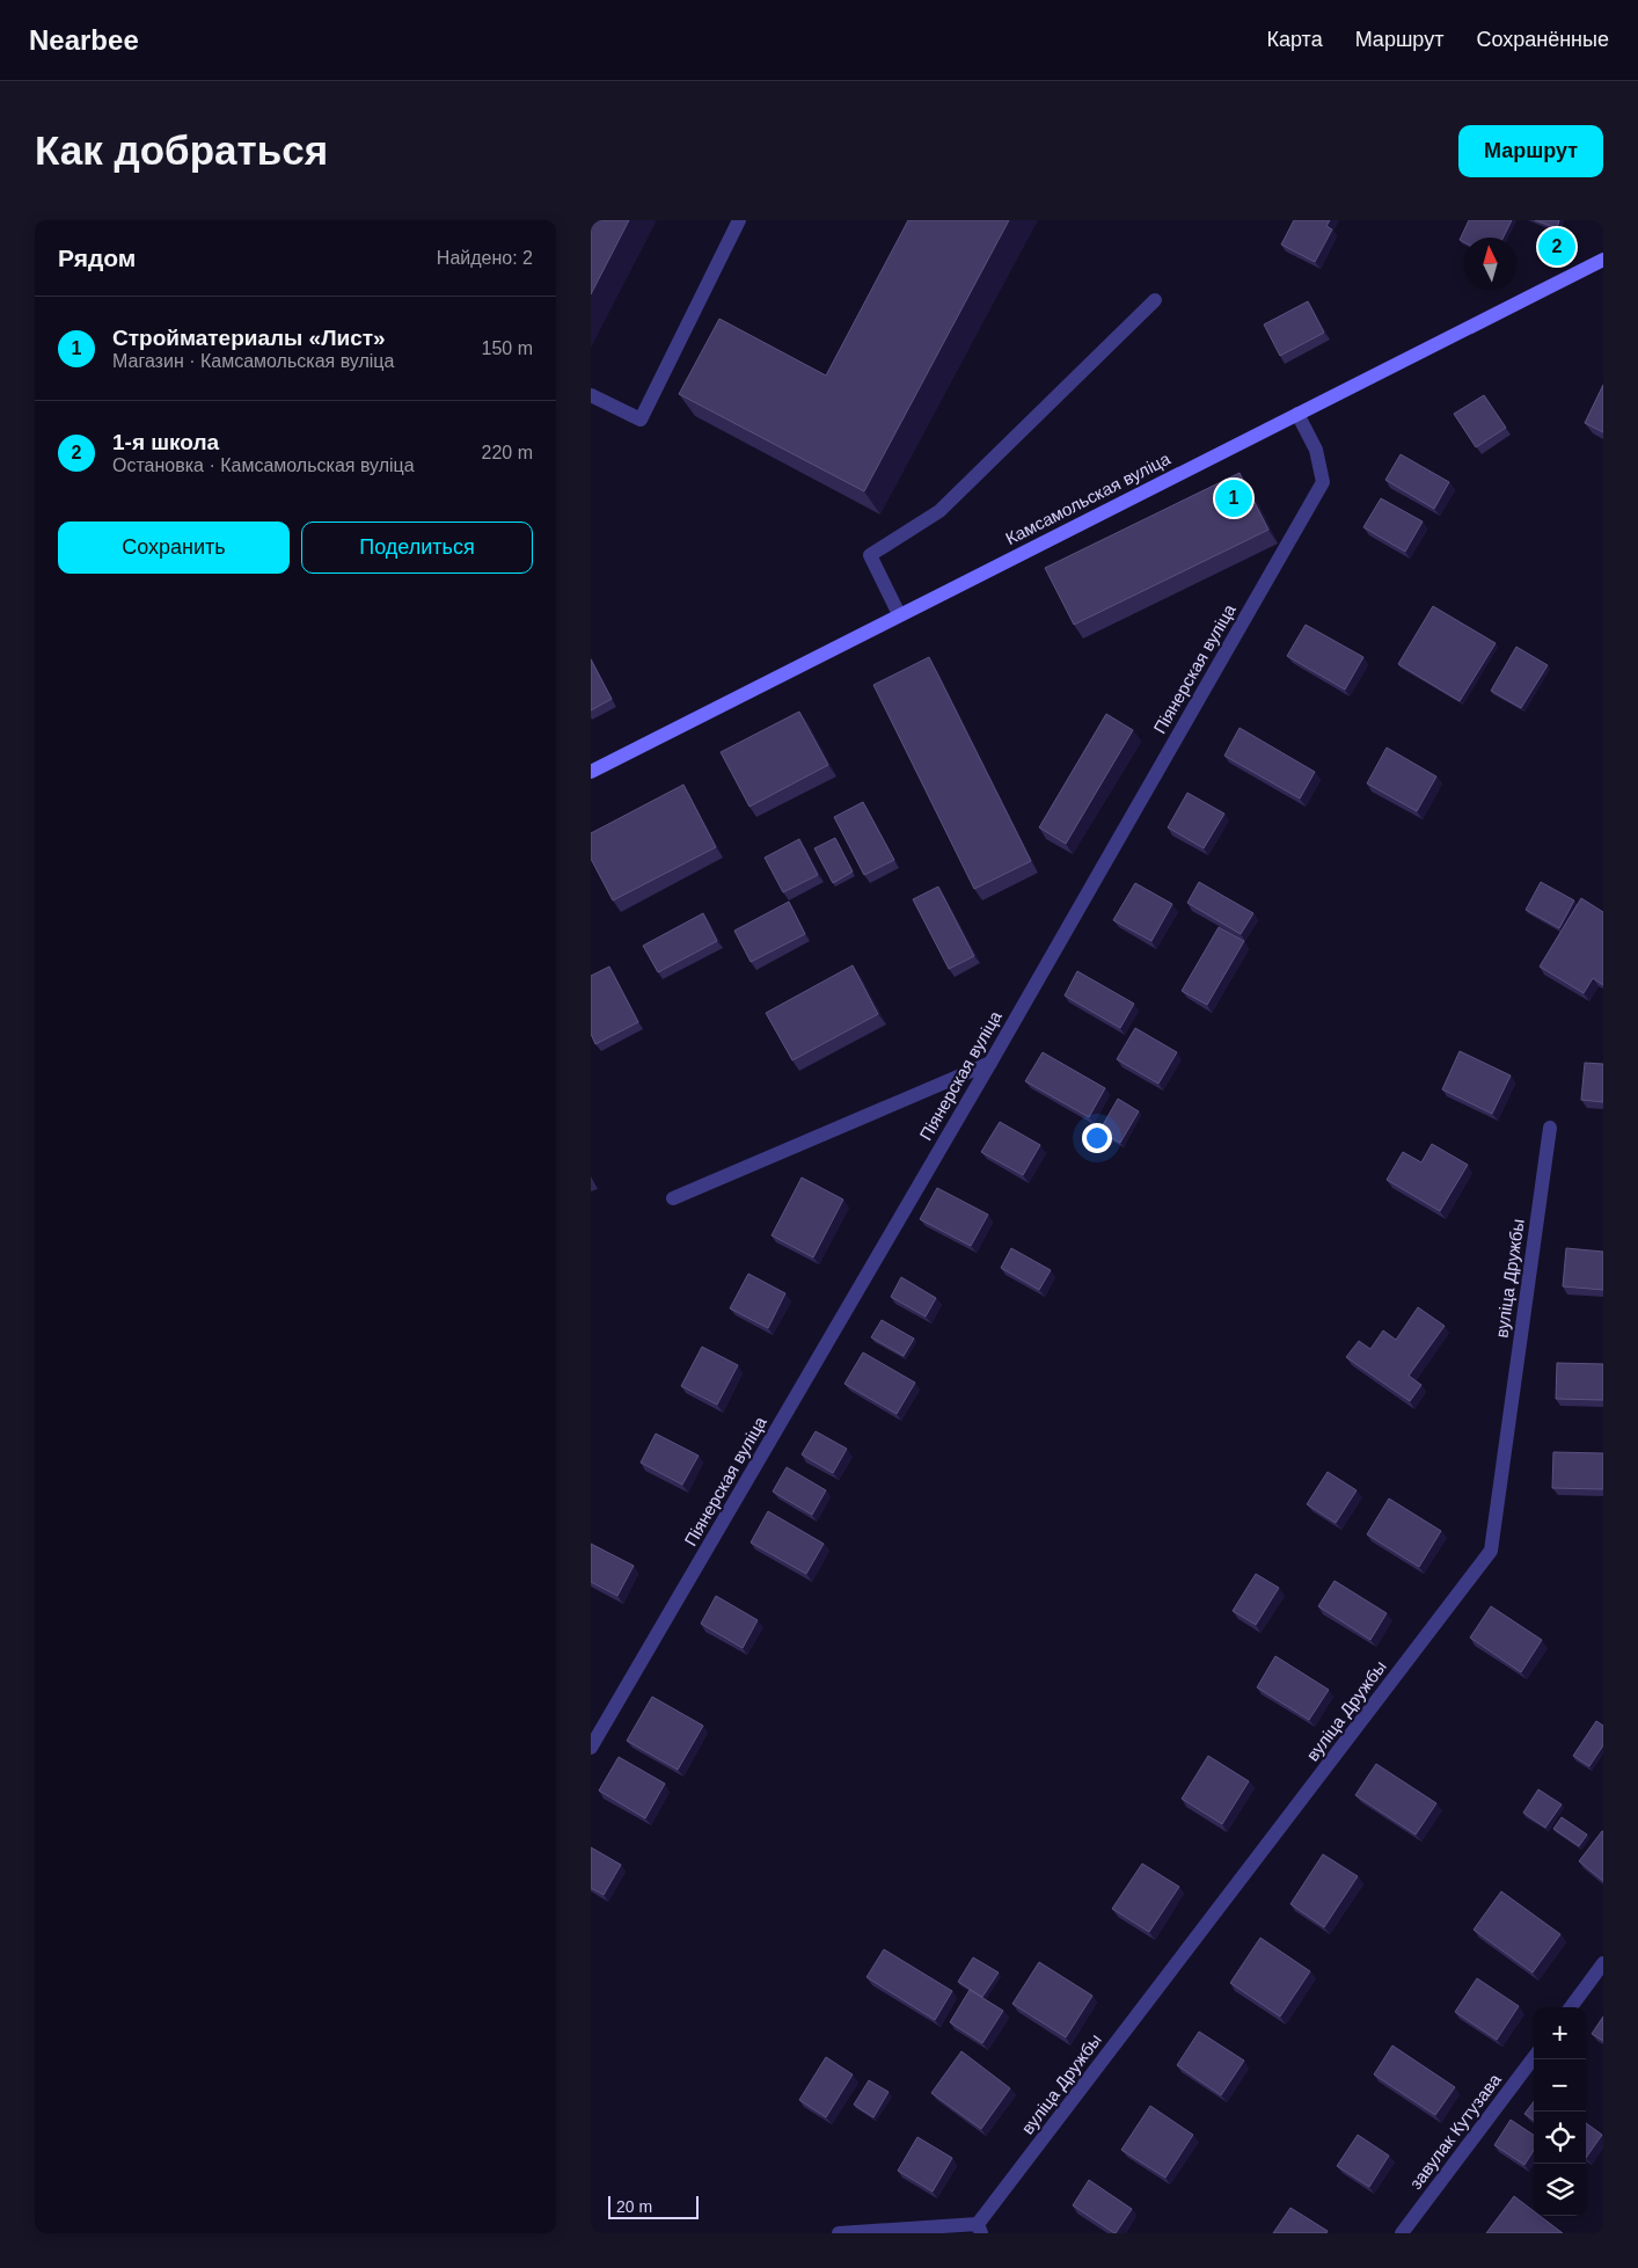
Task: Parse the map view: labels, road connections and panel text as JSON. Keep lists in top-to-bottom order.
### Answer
{
  "streets": {
    "main road": ["Камсамольская вуліца"],
    "street": ["Піянерская вуліца", "вуліца Дружбы", "завулак Кутузава"]
  },
  "crossings": [
    ["Камсамольская вуліца", "Піянерская вуліца"]
  ],
  "scale_bar": "20 m",
  "north": "top",
  "page": {
    "header": "Nearbee",
    "nav": ["Карта", "Маршрут", "Сохранённые"],
    "buttons": [
      "Маршрут",
      ["Сохранить", "Поделиться"]
    ],
    "title": "Как добраться",
    "heading": ["Рядом", "Найдено: 2"],
    "pins": ["2", "1"],
    "list": [
      {
        "mark": "1",
        "name": "Стройматериалы «Лист»",
        "note": "Магазин · Камсамольская вуліца",
        "value": "150 m"
      },
      {
        "mark": "2",
        "name": "1-я школа",
        "note": "Остановка · Камсамольская вуліца",
        "value": "220 m"
      }
    ],
    "map_buttons": ["+", "−"],
    "scale": "20 m"
  }
}
